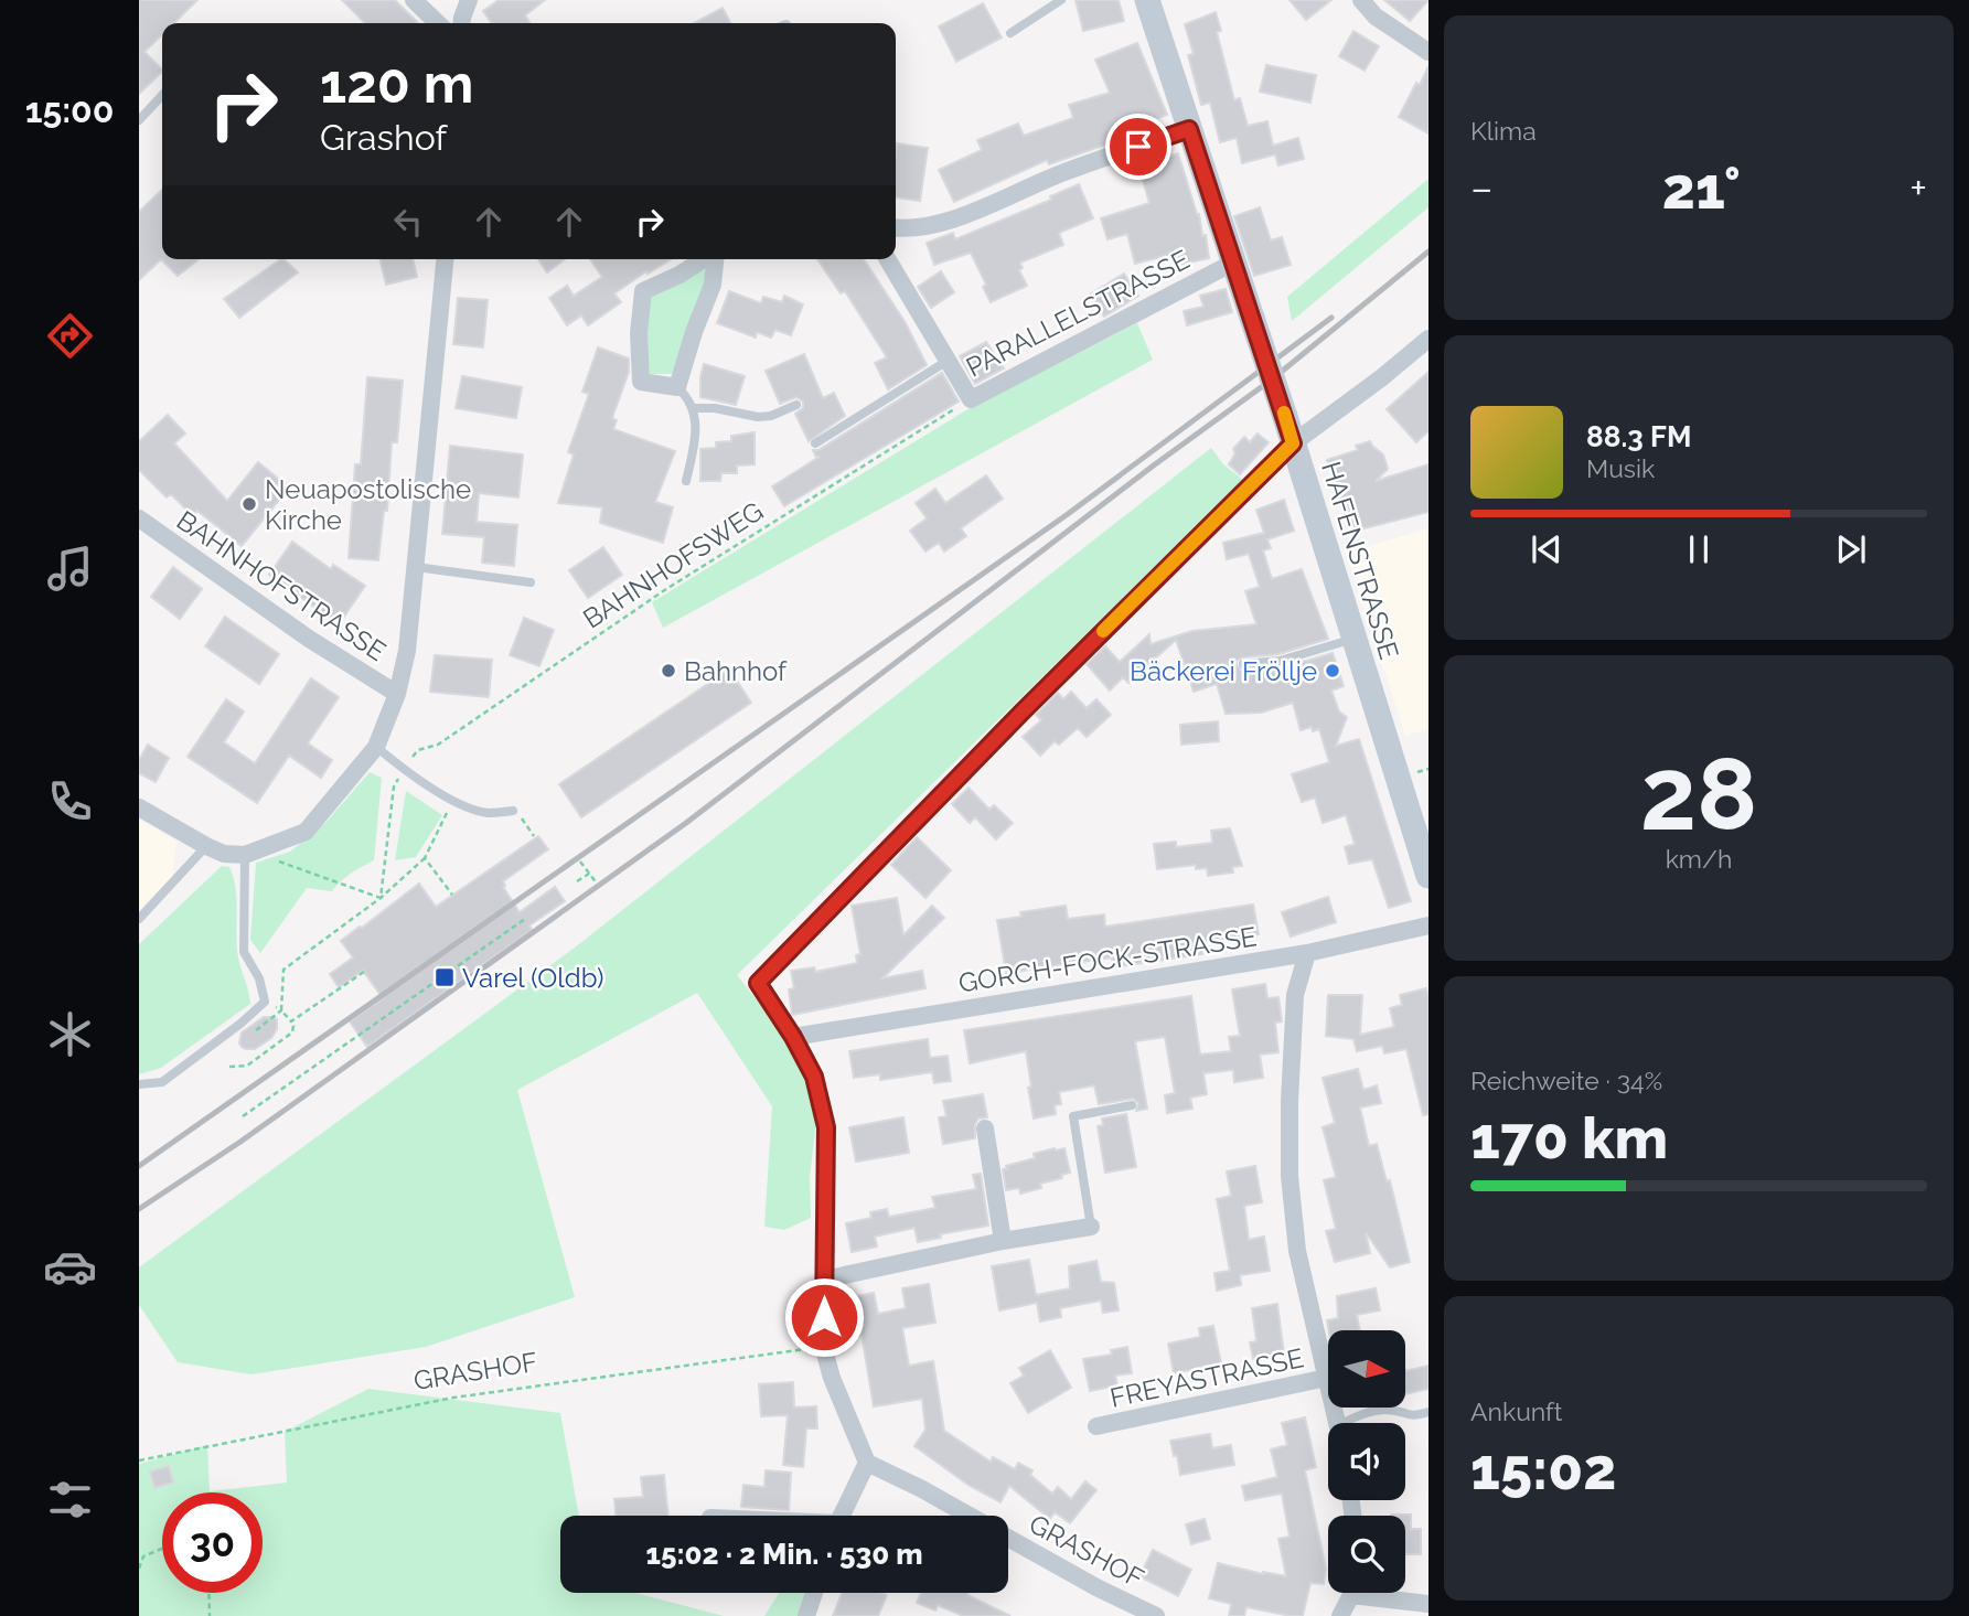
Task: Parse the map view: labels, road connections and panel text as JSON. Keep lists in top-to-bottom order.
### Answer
{
  "streets": {
    "street": [
      "PARALLELSTRASSE",
      "HAFENSTRASSE",
      "BAHNHOFSTRASSE",
      "GORCH-FOCK-STRASSE",
      "GRASHOF",
      "FREYASTRASSE"
    ],
    "path": ["BAHNHOFSWEG"]
  },
  "crossings": [
    ["PARALLELSTRASSE", "HAFENSTRASSE"],
    ["PARALLELSTRASSE", "BAHNHOFSWEG"]
  ],
  "places": {
    "other": ["Neuapostolische Kirche", "Bahnhof", "Bäckerei Fröllje"],
    "transit": ["Varel (Oldb)"]
  },
  "north": "right",
  "page": {
    "tabs": "15:00",
    "tile": [
      "Klima",
      ["28", "km/h"],
      ["Reichweite · 34%", "170 km"],
      ["Ankunft", "15:02"]
    ],
    "turn": ["120 m", "Grashof"],
    "heat": ["−", "21°", "+"],
    "song": ["88.3 FM", "Musik"],
    "limit": "30",
    "trip": "15:02 · 2 Min. · 530 m"
  }
}
